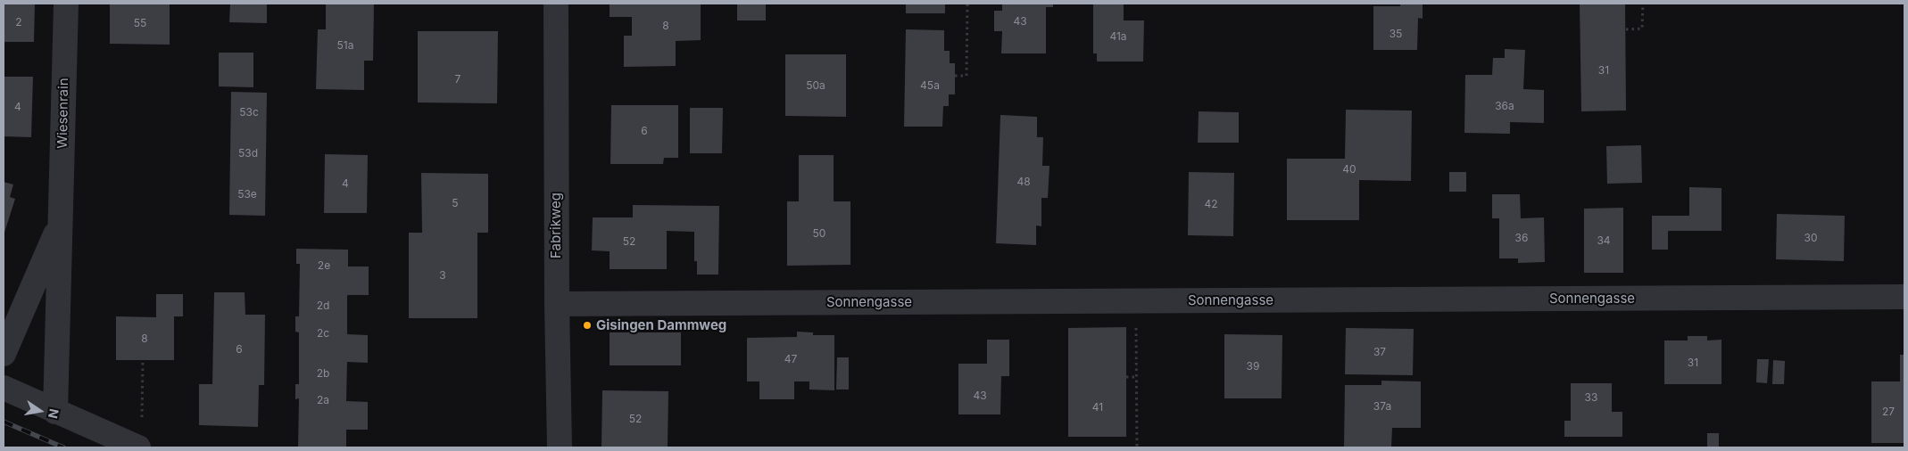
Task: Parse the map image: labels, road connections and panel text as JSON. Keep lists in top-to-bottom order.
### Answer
{
  "streets": {
    "street": ["Wiesenrain", "Fabrikweg", "Sonnengasse"]
  },
  "crossings": [
    ["Fabrikweg", "Sonnengasse"]
  ],
  "places": ["Gisingen Dammweg"],
  "house_numbers": [
    "43",
    "2",
    "55",
    "8",
    "35",
    "41a",
    "51a",
    "31",
    "7",
    "50a",
    "45a",
    "36a",
    "4",
    "53c",
    "6",
    "53d",
    "40",
    "48",
    "4",
    "53e",
    "5",
    "42",
    "50",
    "36",
    "30",
    "34",
    "52",
    "2e",
    "3",
    "2d",
    "2c",
    "8",
    "6",
    "37",
    "47",
    "31",
    "39",
    "2b",
    "43",
    "33",
    "2a",
    "37a",
    "41",
    "27",
    "52"
  ],
  "north": "right"
}
